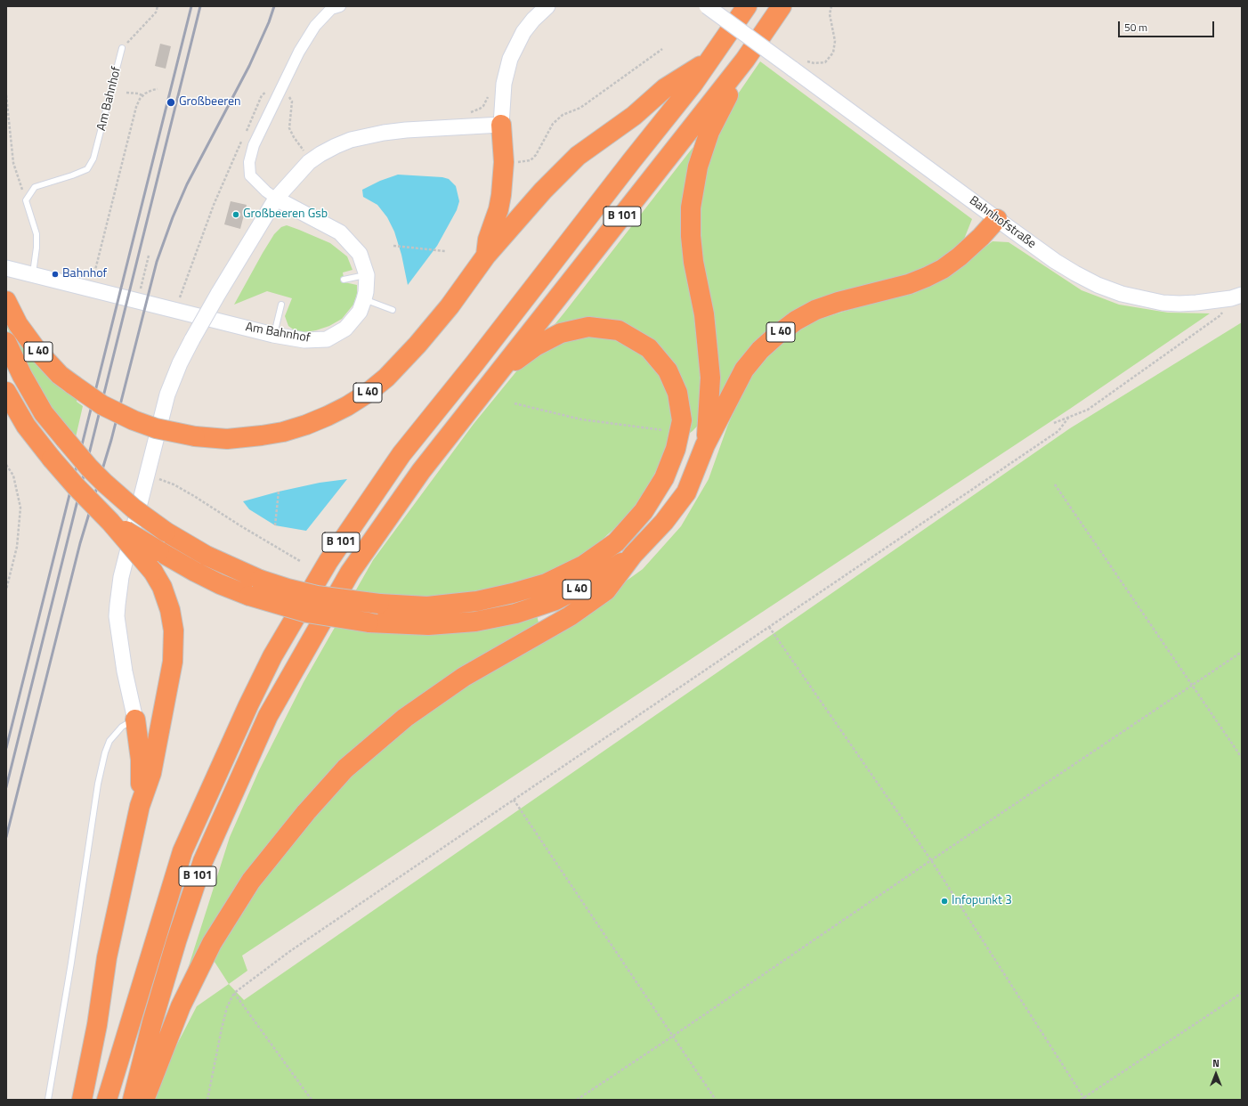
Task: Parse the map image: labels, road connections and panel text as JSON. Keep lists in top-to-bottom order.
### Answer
{
  "streets": {
    "highway": ["B 101", "L 40"],
    "main road": ["Am Bahnhof", "Bahnhofstraße"]
  },
  "crossings": [
    ["Bahnhofstraße", "L 40"]
  ],
  "places": [
    "Großbeeren",
    "Großbeeren Gsb",
    "Bahnhof",
    "Infopunkt 3"
  ],
  "scale_bar": "50 m",
  "north": "top"
}
